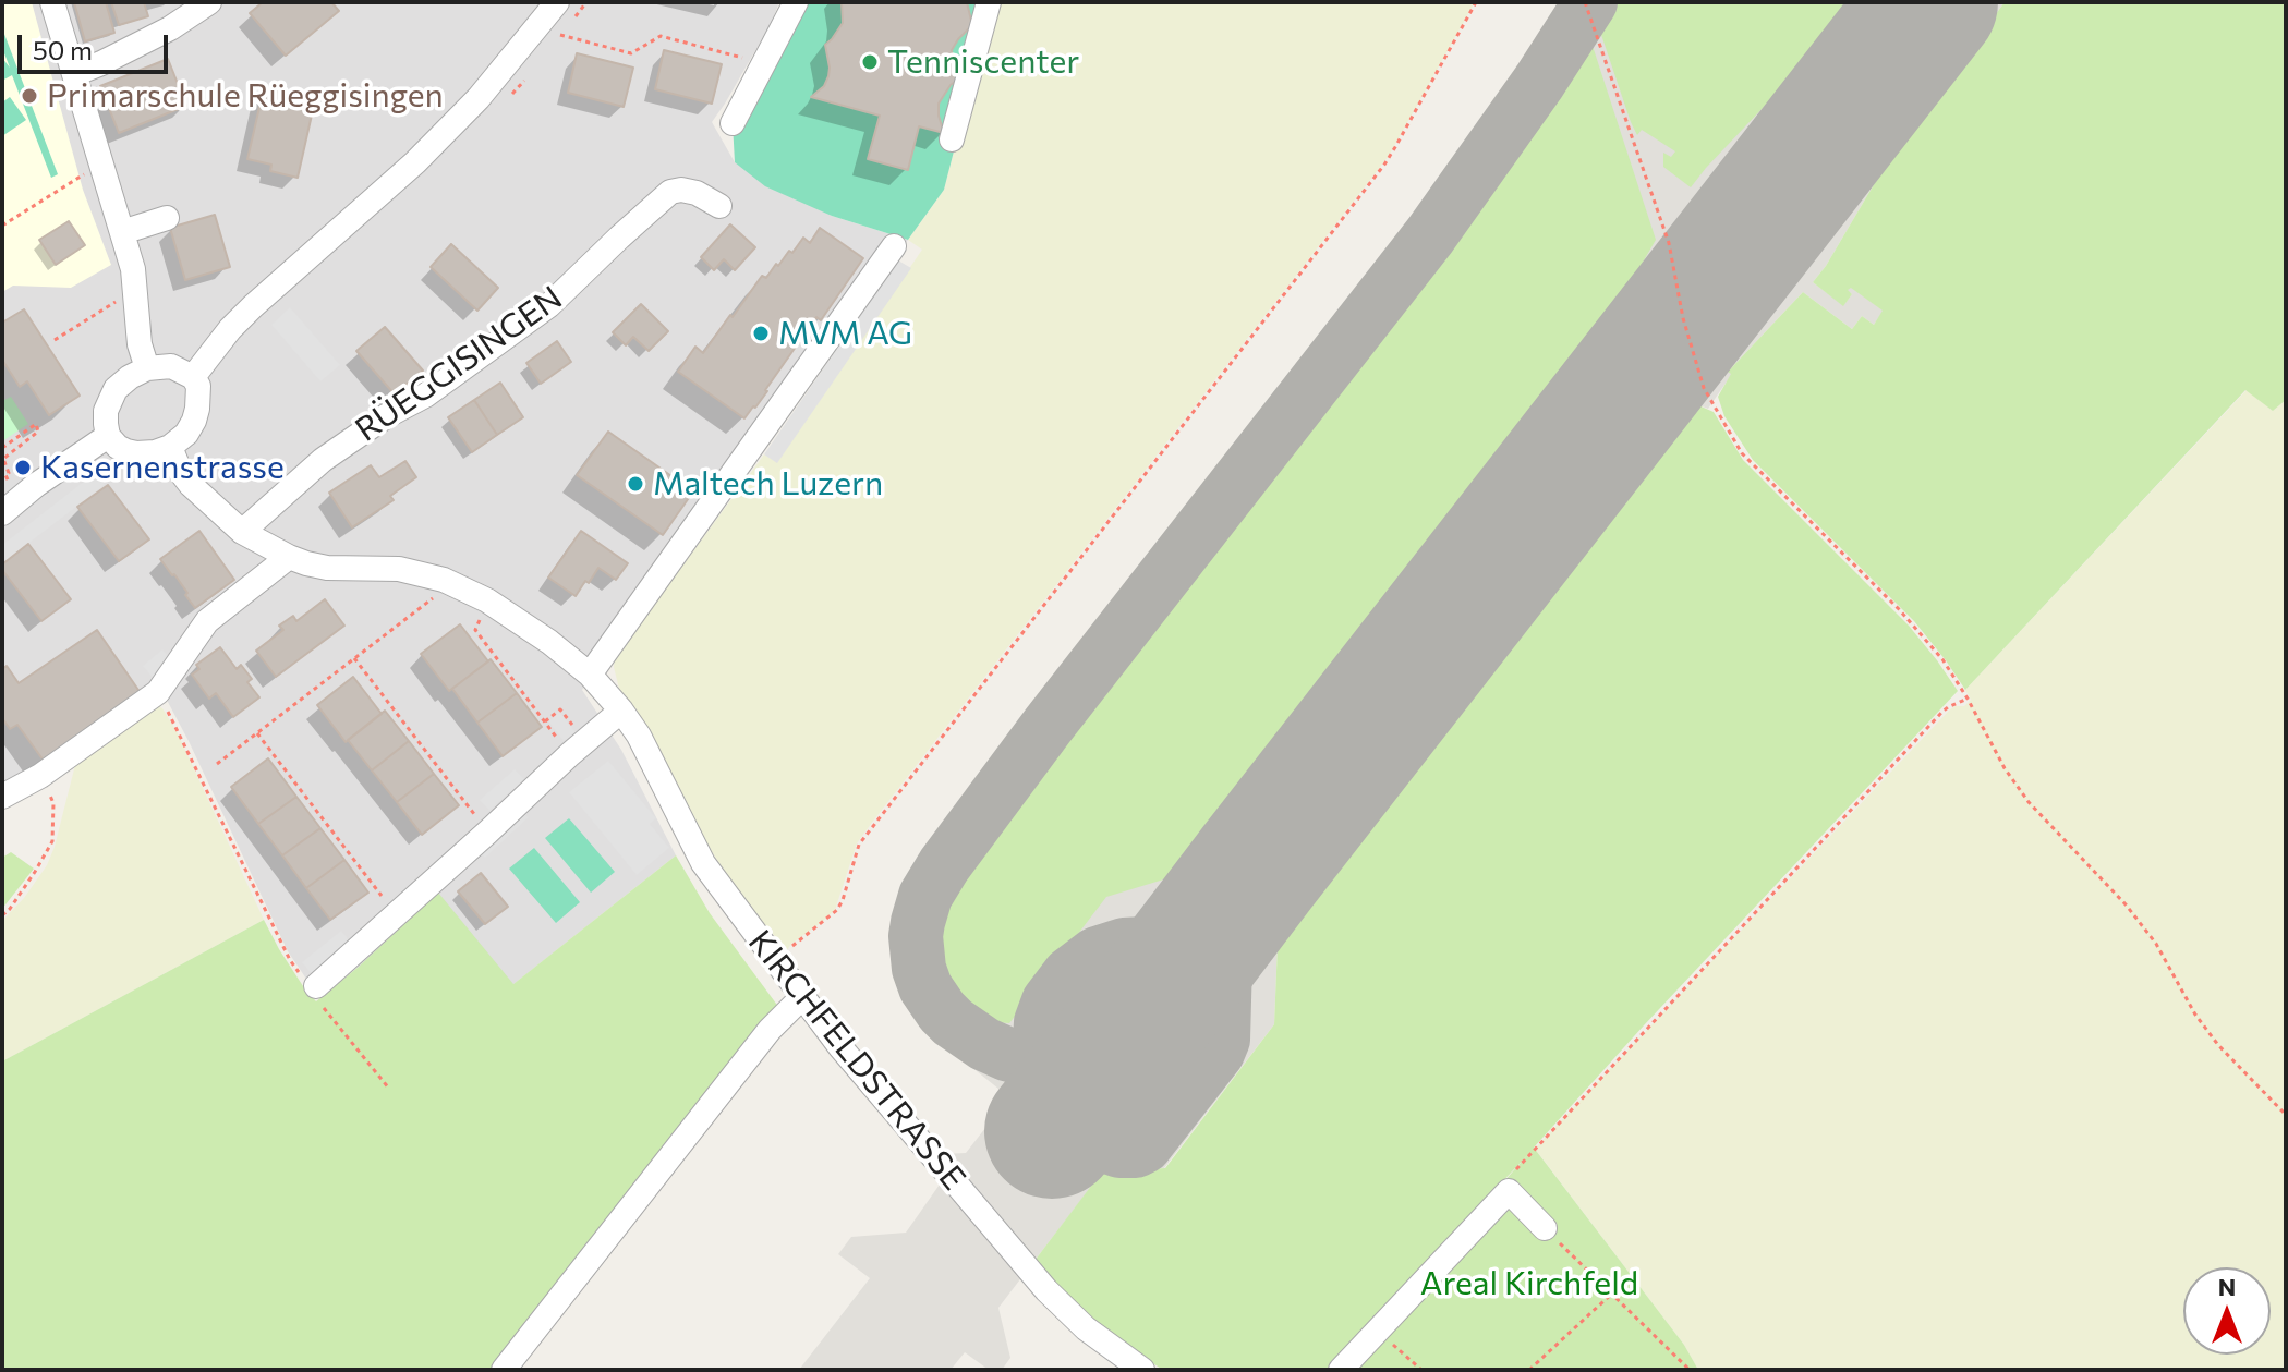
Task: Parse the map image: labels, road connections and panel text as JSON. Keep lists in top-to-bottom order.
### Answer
{
  "streets": {
    "street": ["RÜEGGISINGEN", "KIRCHFELDSTRASSE"]
  },
  "crossings": [
    ["RÜEGGISINGEN", "KIRCHFELDSTRASSE"]
  ],
  "parks": ["Areal Kirchfeld"],
  "places": [
    "Tenniscenter",
    "Primarschule Rüeggisingen",
    "MVM AG",
    "Kasernenstrasse",
    "Maltech Luzern"
  ],
  "scale_bar": "50 m",
  "north": "top"
}
